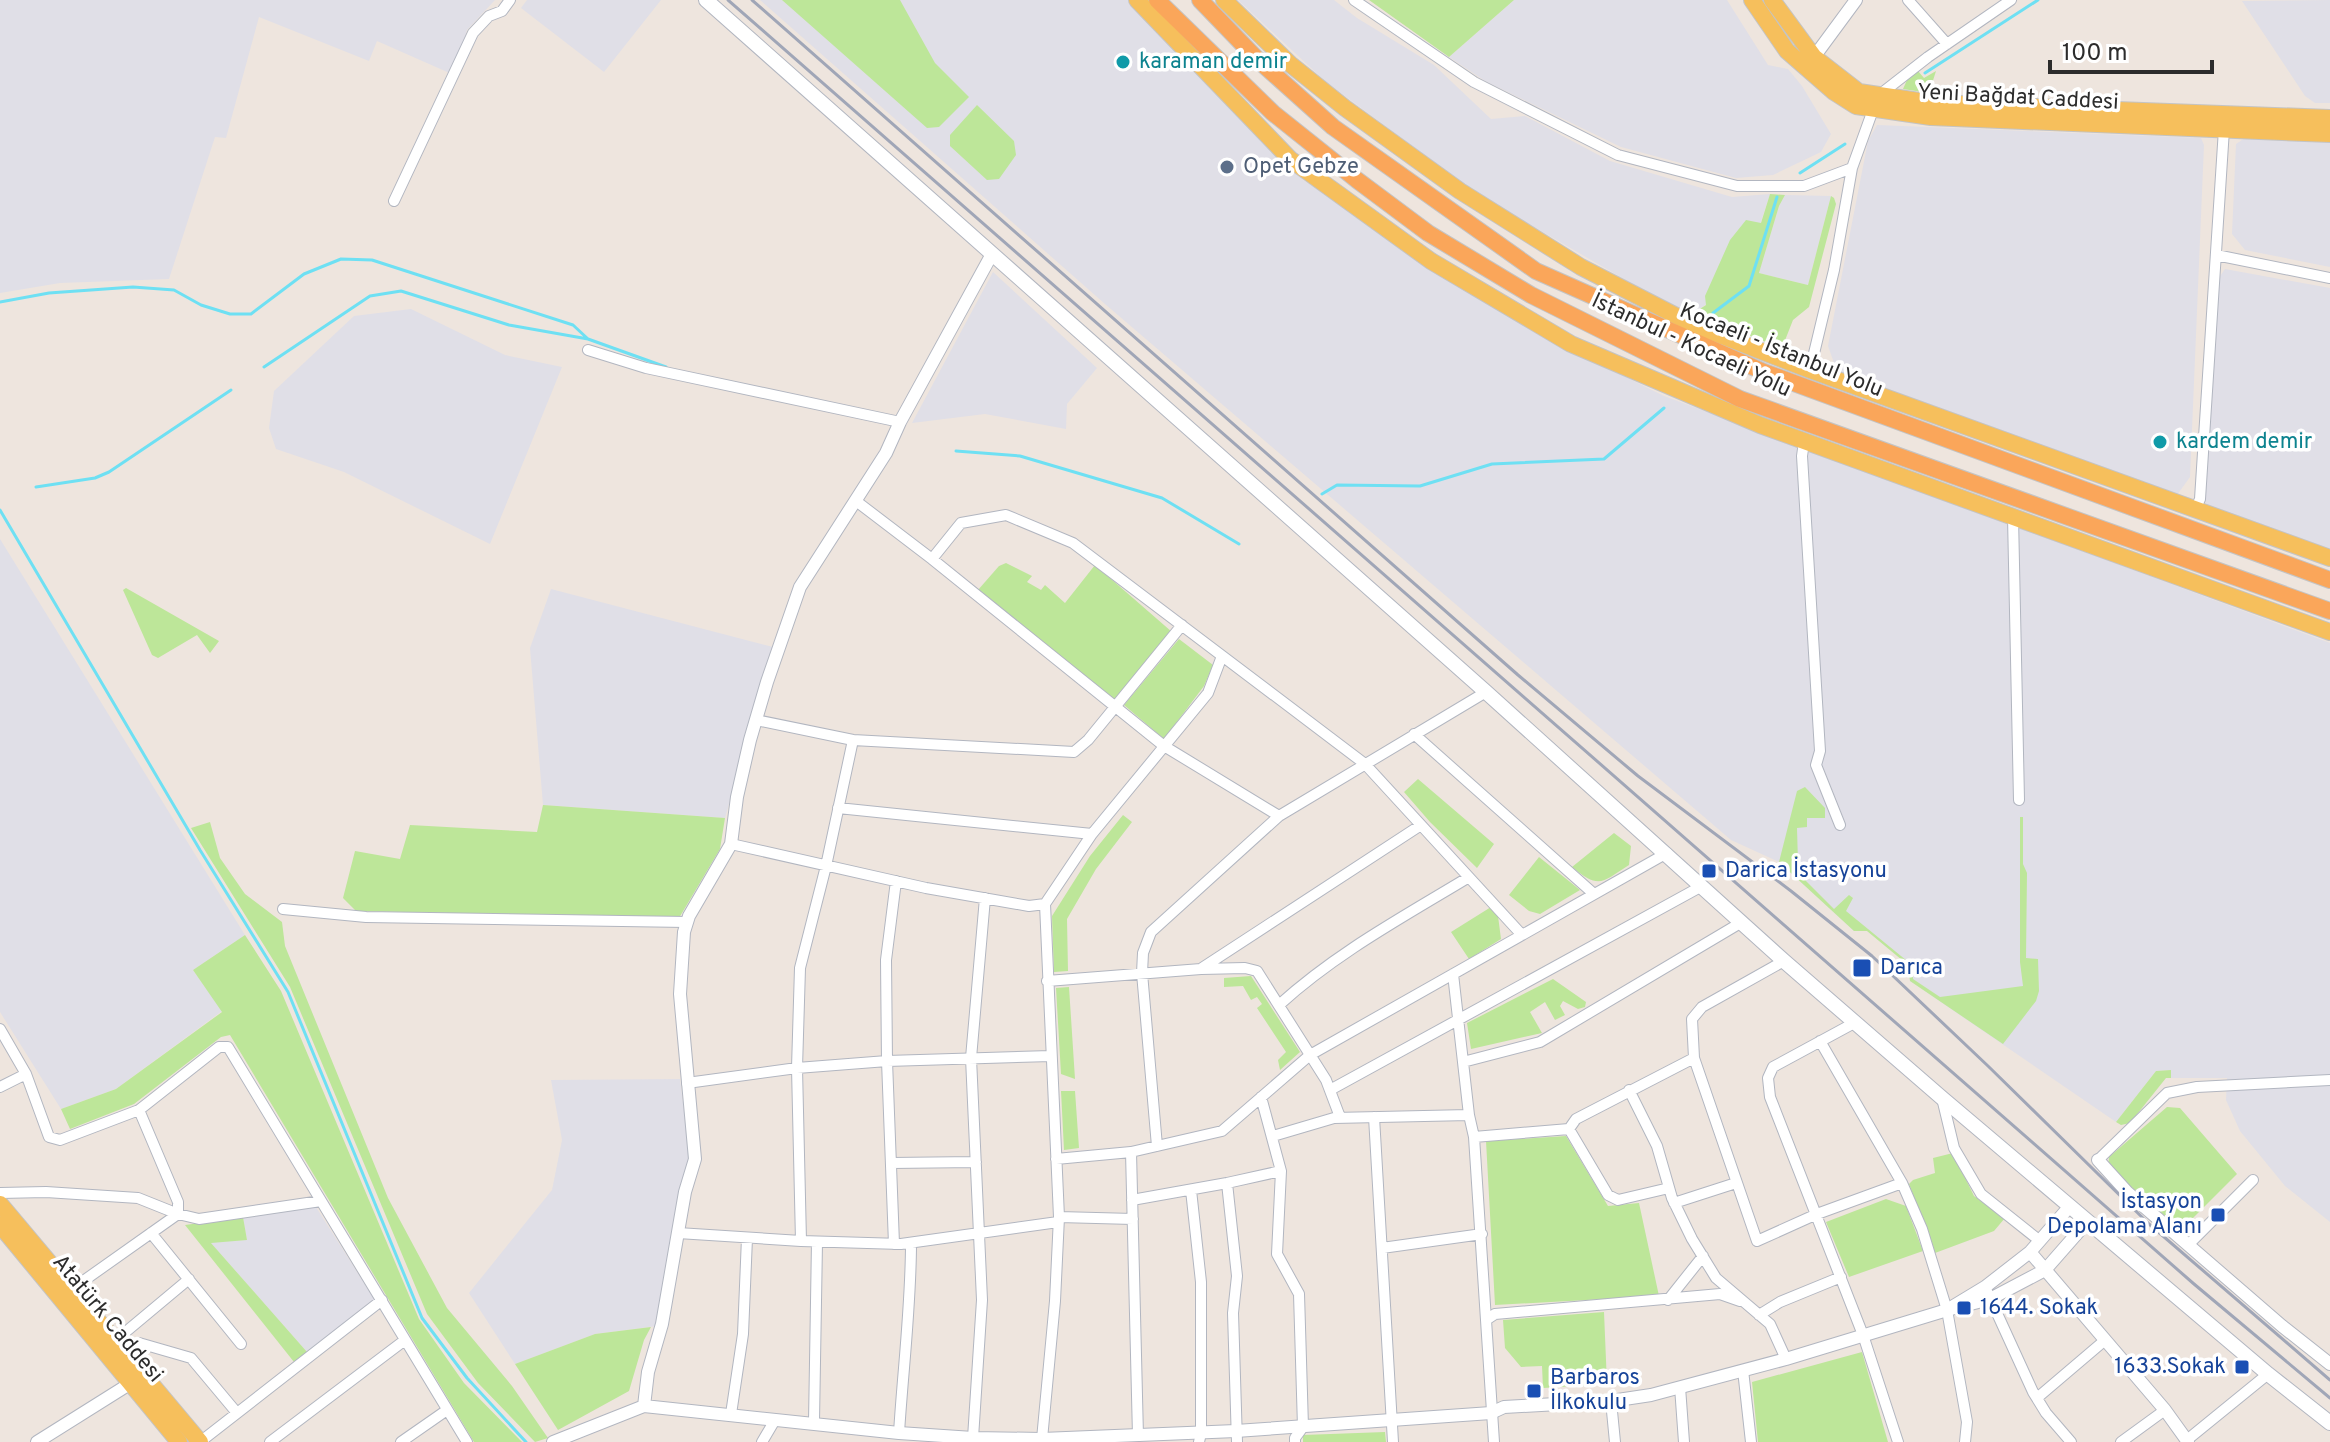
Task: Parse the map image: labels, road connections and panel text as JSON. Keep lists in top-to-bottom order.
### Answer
{
  "streets": {
    "highway": ["İstanbul - Kocaeli Yolu", "Kocaeli - İstanbul Yolu"],
    "main road": ["Yeni Bağdat Caddesi", "Atatürk Caddesi"]
  },
  "places": {
    "other": ["karaman demir", "Opet Gebze", "kardem demir"],
    "transit": [
      "Darica İstasyonu",
      "Darıca",
      "İstasyon Depolama Alanı",
      "1644. Sokak",
      "1633.Sokak",
      "Barbaros İlkokulu"
    ]
  },
  "scale_bar": "100 m"
}
